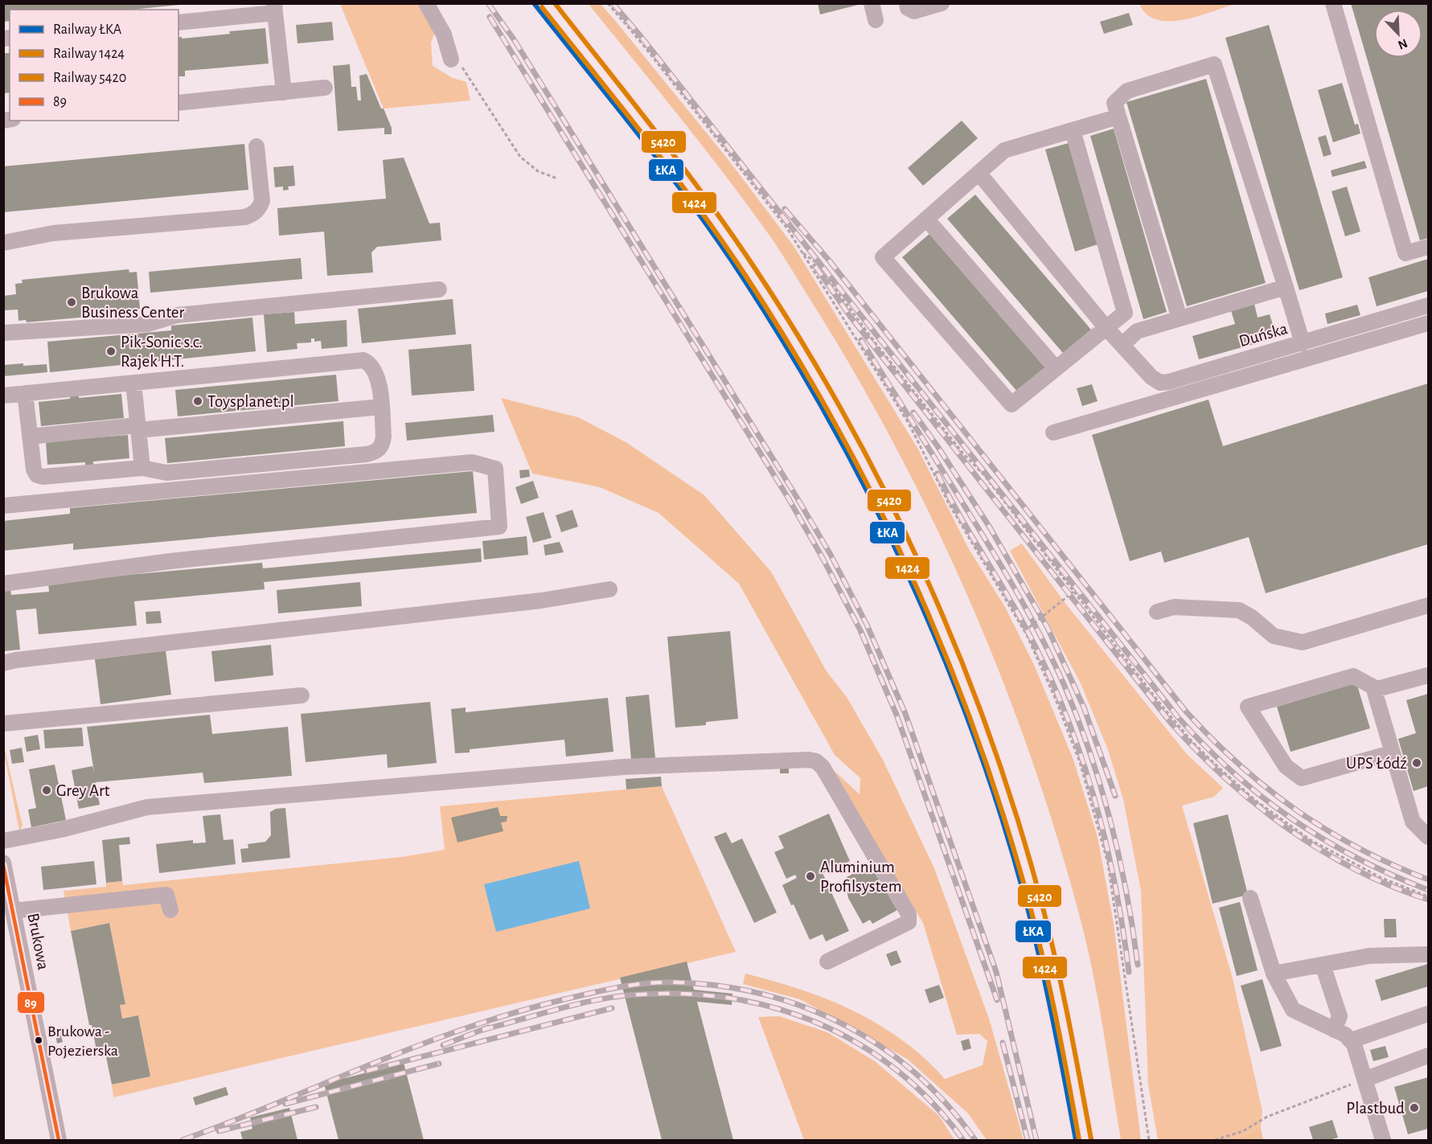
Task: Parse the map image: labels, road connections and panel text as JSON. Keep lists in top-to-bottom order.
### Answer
{
  "streets": {
    "street": ["Duńska", "Brukowa"]
  },
  "places": [
    "Brukowa Business Center",
    "Pik-Sonic s.c. Rajek H.T.",
    "Toysplanet.pl",
    "UPS Łódź",
    "Grey Art",
    "Aluminium Profilsystem",
    "Brukowa - Pojezierska",
    "Plastbud"
  ],
  "lines": [
    "rail line ŁKA",
    "rail line 5420",
    "rail line 1424",
    "transit line 89"
  ],
  "legend": [
    "Railway ŁKA",
    "Railway 1424",
    "Railway 5420",
    "89"
  ],
  "north": "bottom right"
}
